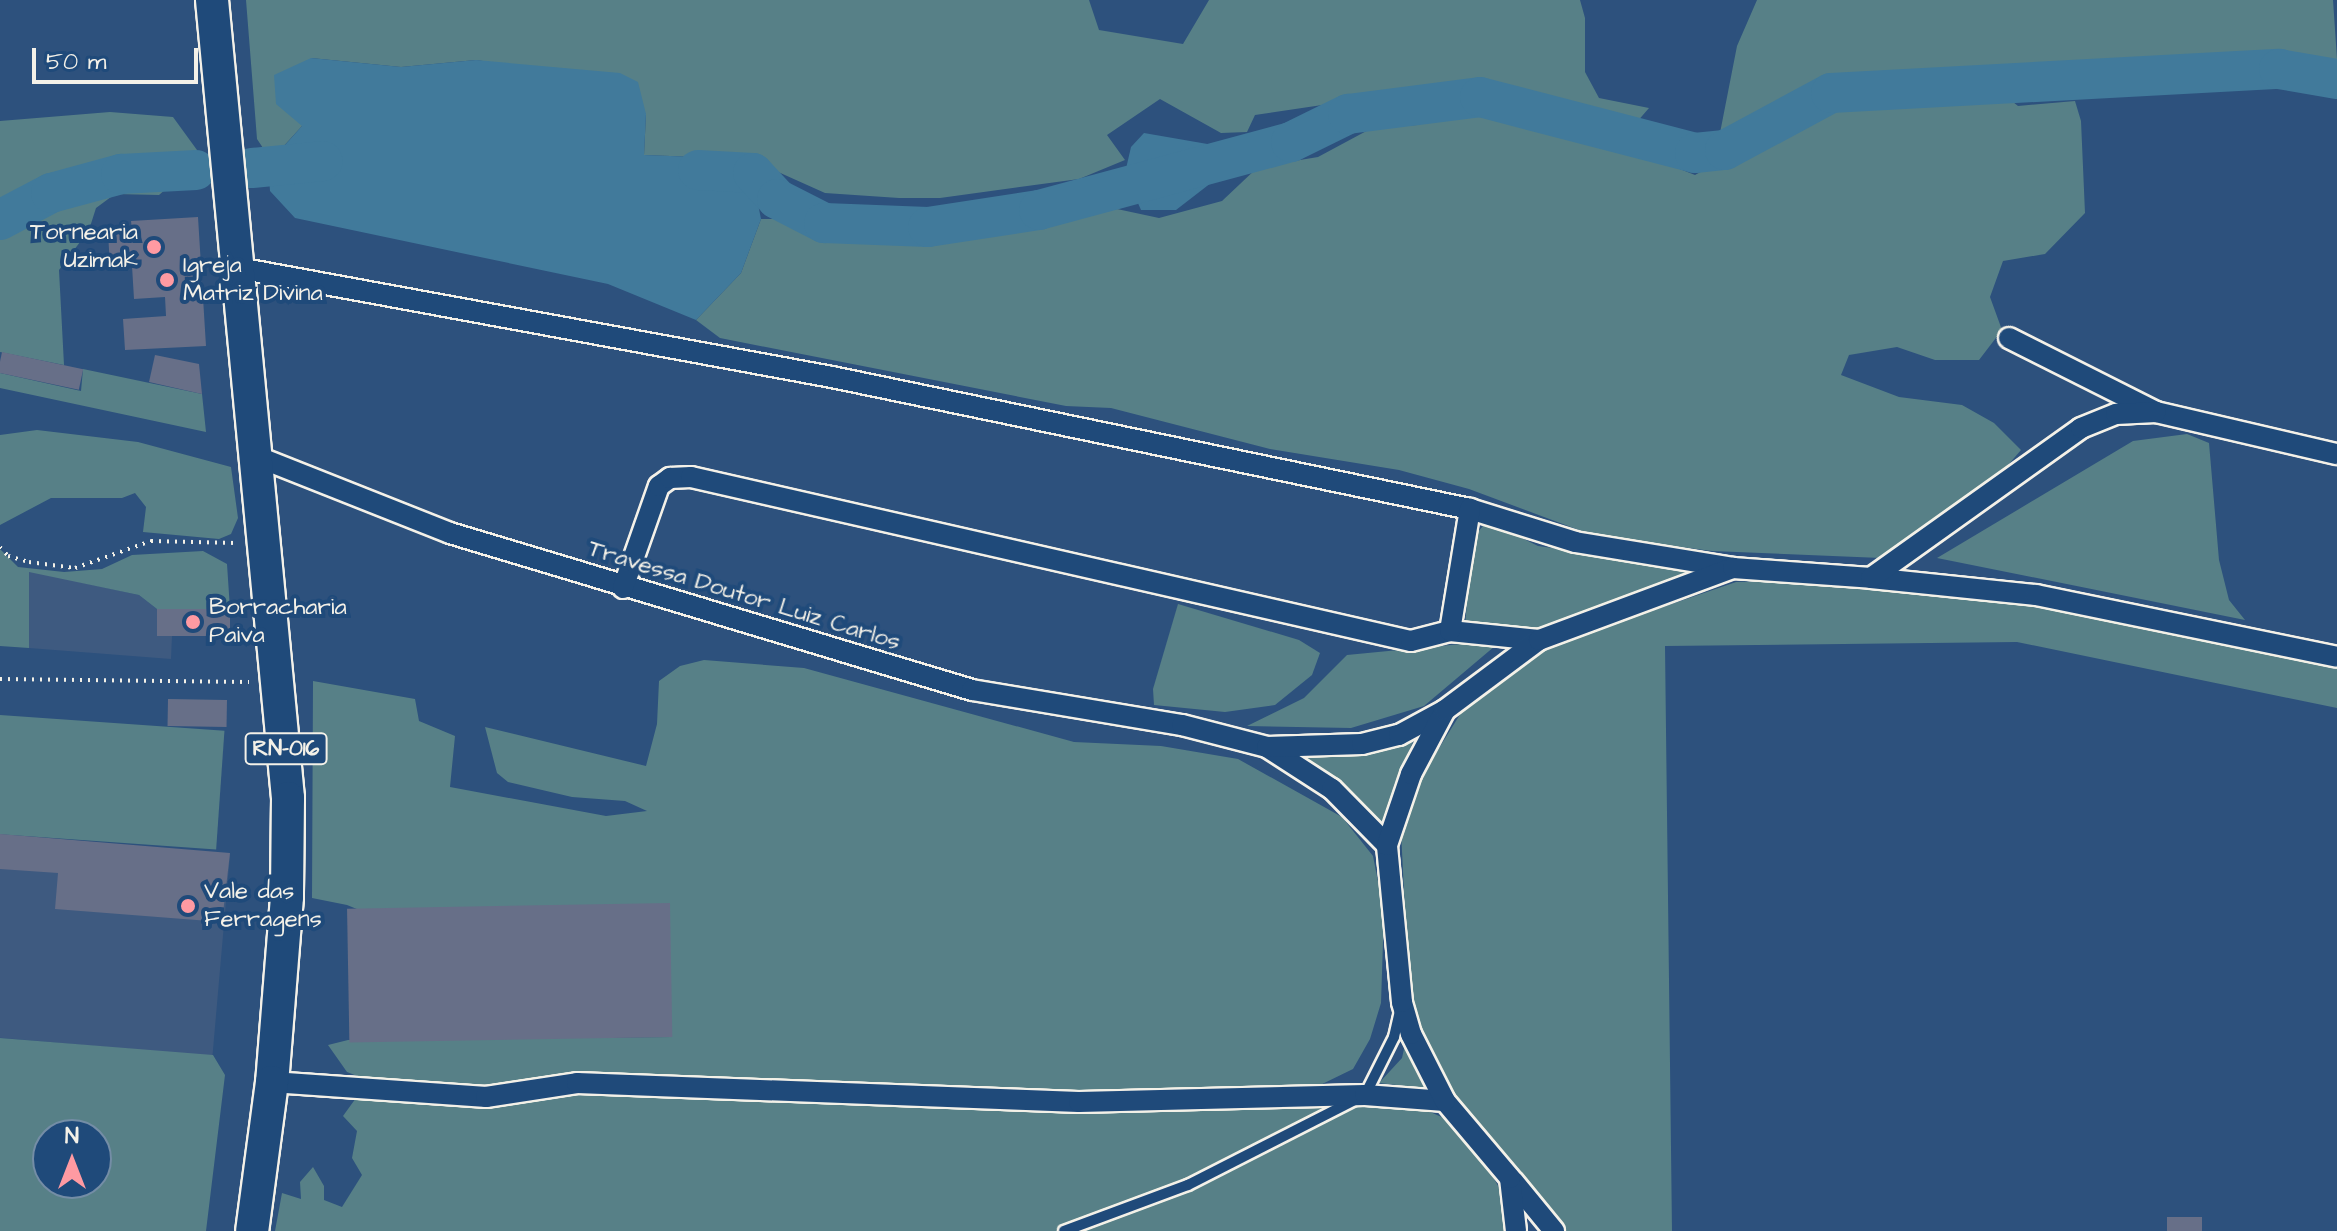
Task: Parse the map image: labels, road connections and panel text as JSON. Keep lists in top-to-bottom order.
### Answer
{
  "streets": {
    "main road": ["RN-016"],
    "street": ["Travessa Doutor Luiz Carlos"]
  },
  "crossings": [
    ["Travessa Doutor Luiz Carlos", "RN-016"]
  ],
  "places": [
    "Tornearia Uzimak",
    "Igreja Matriz Divina",
    "Borracharia Paiva",
    "Vale das Ferragens"
  ],
  "scale_bar": "50 m",
  "north": "top"
}
